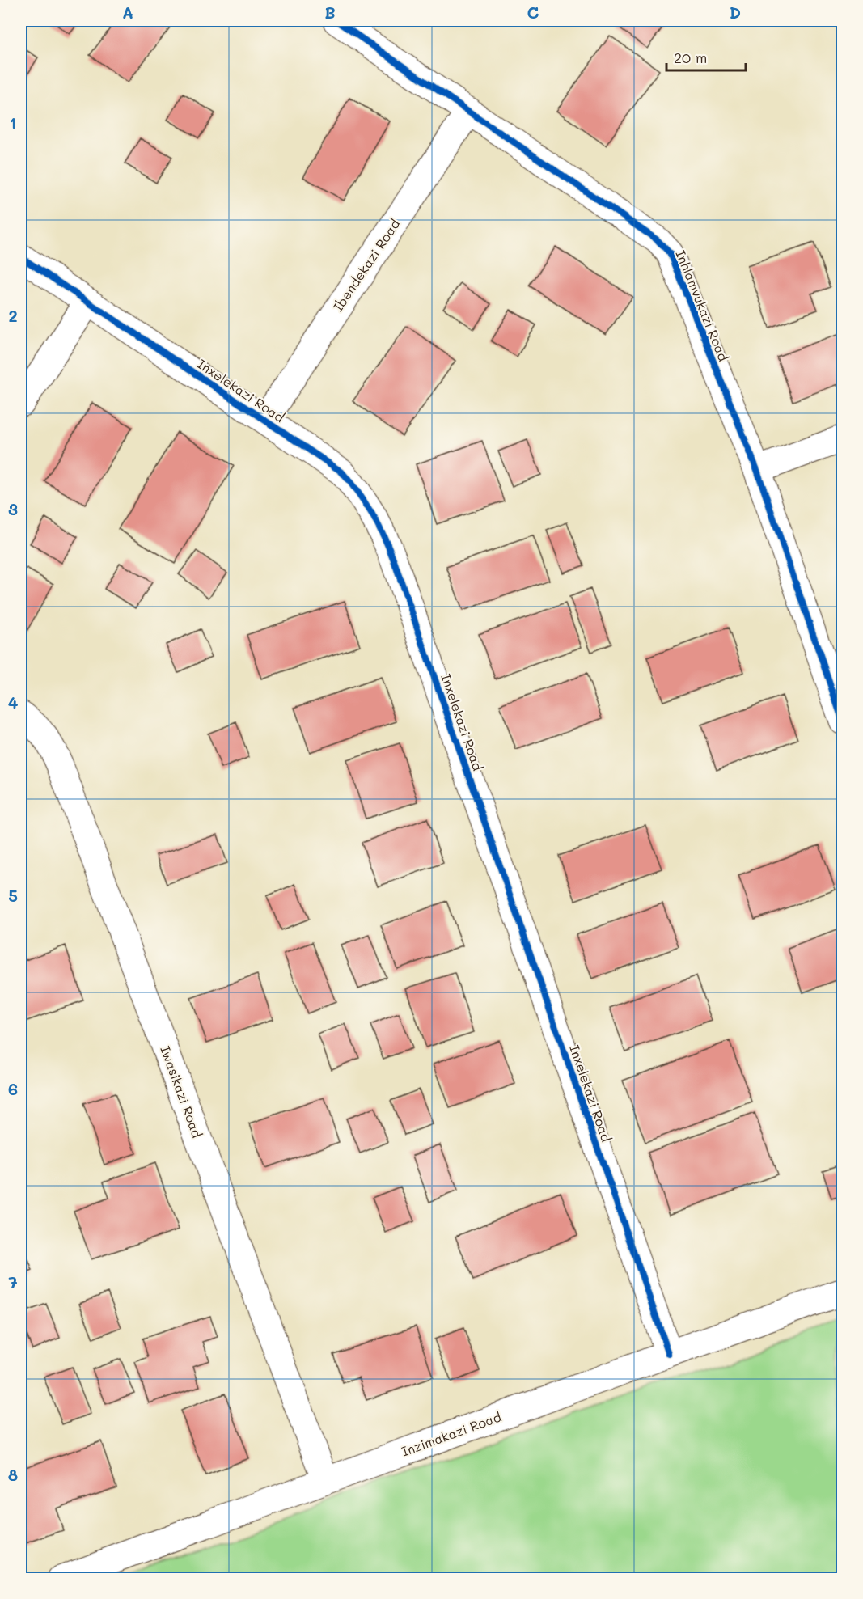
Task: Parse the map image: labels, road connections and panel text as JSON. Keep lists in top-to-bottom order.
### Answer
{
  "streets": {
    "street": [
      "Ibendekazi Road",
      "Inhlamvukazi Road",
      "Inxelekazi Road",
      "Iwasikazi Road",
      "Inzimakazi Road"
    ]
  },
  "crossings": [
    ["Ibendekazi Road", "Inhlamvukazi Road"],
    ["Ibendekazi Road", "Inxelekazi Road"],
    ["Inxelekazi Road", "Inzimakazi Road"],
    ["Iwasikazi Road", "Inzimakazi Road"]
  ],
  "scale_bar": "20 m",
  "grid": {
    "columns": [
      "A",
      "B",
      "C",
      "D"
    ],
    "rows": [
      "1",
      "2",
      "3",
      "4",
      "5",
      "6",
      "7",
      "8"
    ]
  }
}
